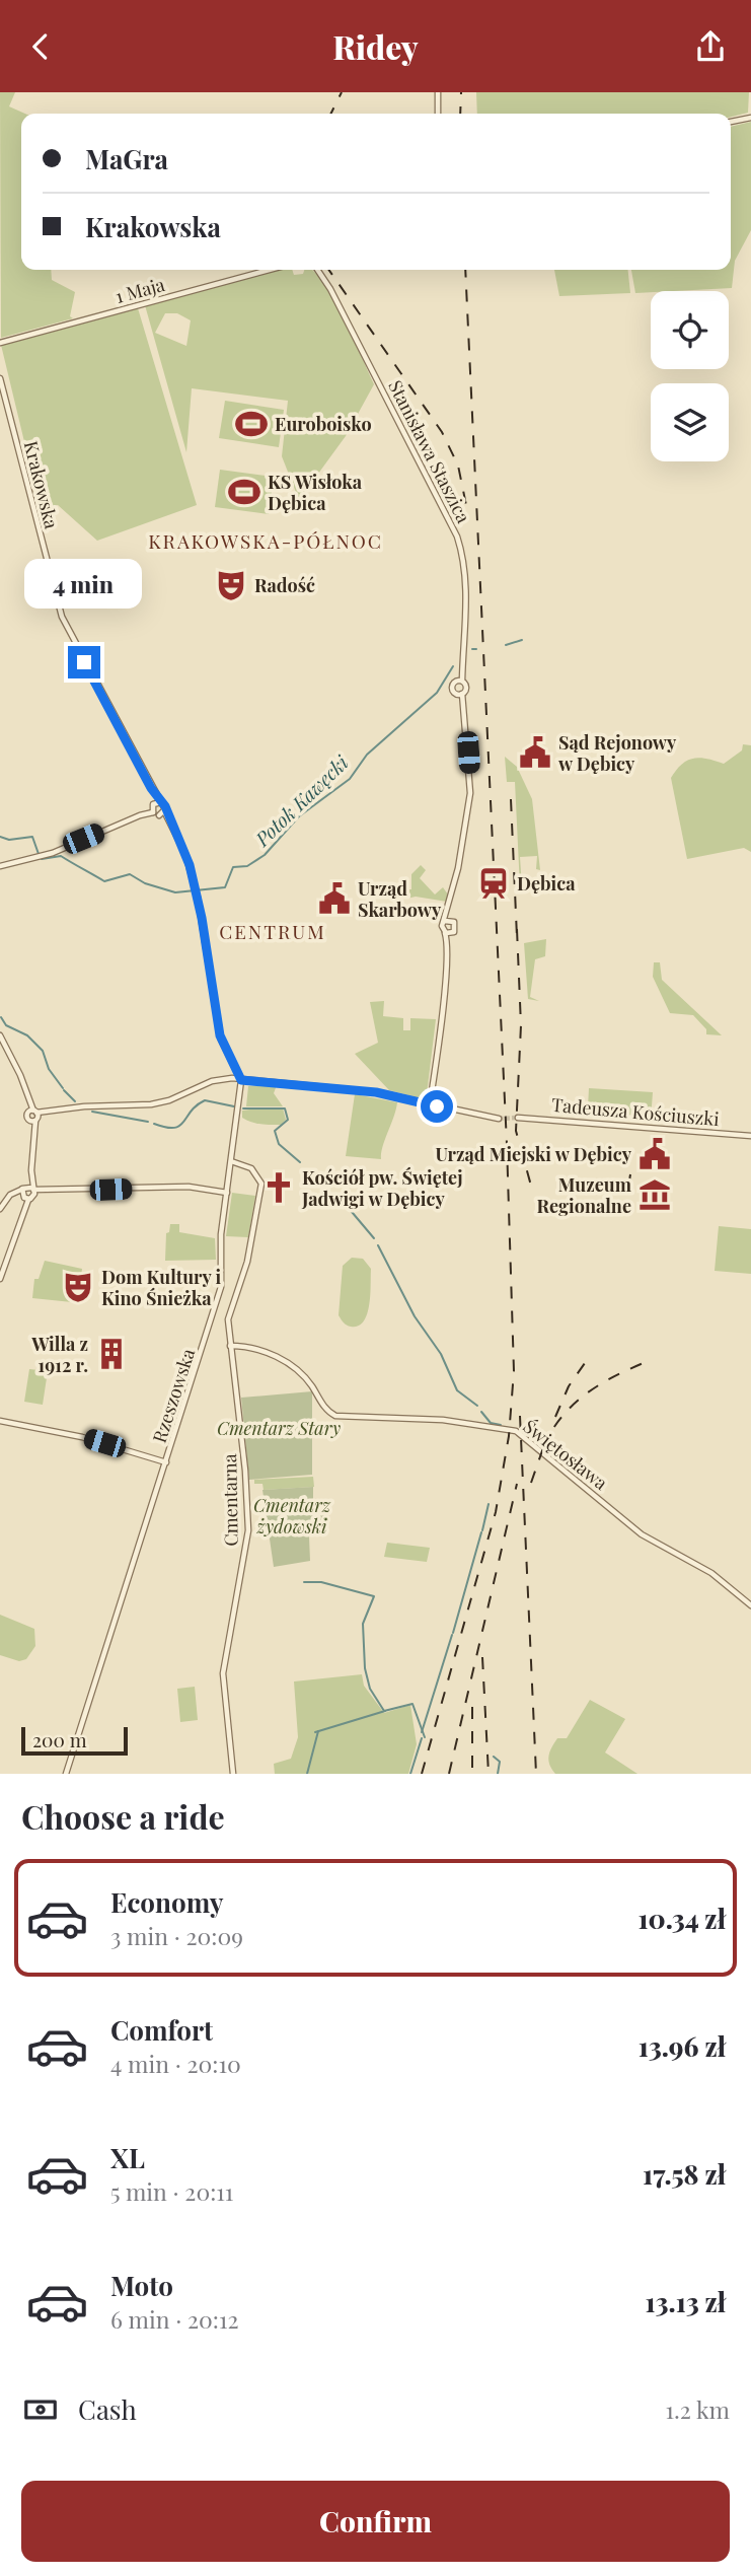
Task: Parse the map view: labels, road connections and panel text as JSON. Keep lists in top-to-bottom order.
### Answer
{
  "streets": {
    "street": [
      "1 Maja",
      "Stanisława Staszica",
      "Krakowska",
      "Tadeusza Kościuszki",
      "Rzeszowska",
      "Świętosława",
      "Cmentarna"
    ]
  },
  "crossings": [
    ["Rzeszowska", "Cmentarna"],
    ["Świętosława", "Cmentarna"]
  ],
  "districts": ["KRAKOWSKA-PÓŁNOC", "CENTRUM"],
  "water": ["Potok Kawęcki"],
  "parks": ["Cmentarz Stary", "Cmentarz żydowski"],
  "places": {
    "sports": ["Euroboisko", "KS Wisłoka Dębica"],
    "theatre": ["Radość", "Dom Kultury i Kino Śnieżka"],
    "public building": ["Sąd Rejonowy w Dębicy", "Urząd Skarbowy", "Urząd Miejski w Dębicy"],
    "station": ["Dębica"],
    "church": ["Kościół pw. Świętej Jadwigi w Dębicy"],
    "museum": ["Muzeum Regionalne"],
    "building": ["Willa z 1912 r."]
  },
  "scale_bar": "200 m",
  "page": {
    "header": "Ridey",
    "banner": ["MaGra", "Krakowska"],
    "bubble": "4 min",
    "scale": "200 m",
    "heading": "Choose a ride",
    "list": [
      {
        "name": "Economy",
        "note": "3 min · 20:09",
        "value": "10.34 zł"
      },
      {
        "name": "Comfort",
        "note": "4 min · 20:10",
        "value": "13.96 zł"
      },
      {
        "name": "XL",
        "note": "5 min · 20:11",
        "value": "17.58 zł"
      },
      {
        "name": "Moto",
        "note": "6 min · 20:12",
        "value": "13.13 zł"
      }
    ],
    "pay": ["Cash", "1.2 km"],
    "buttons": "Confirm"
  }
}
